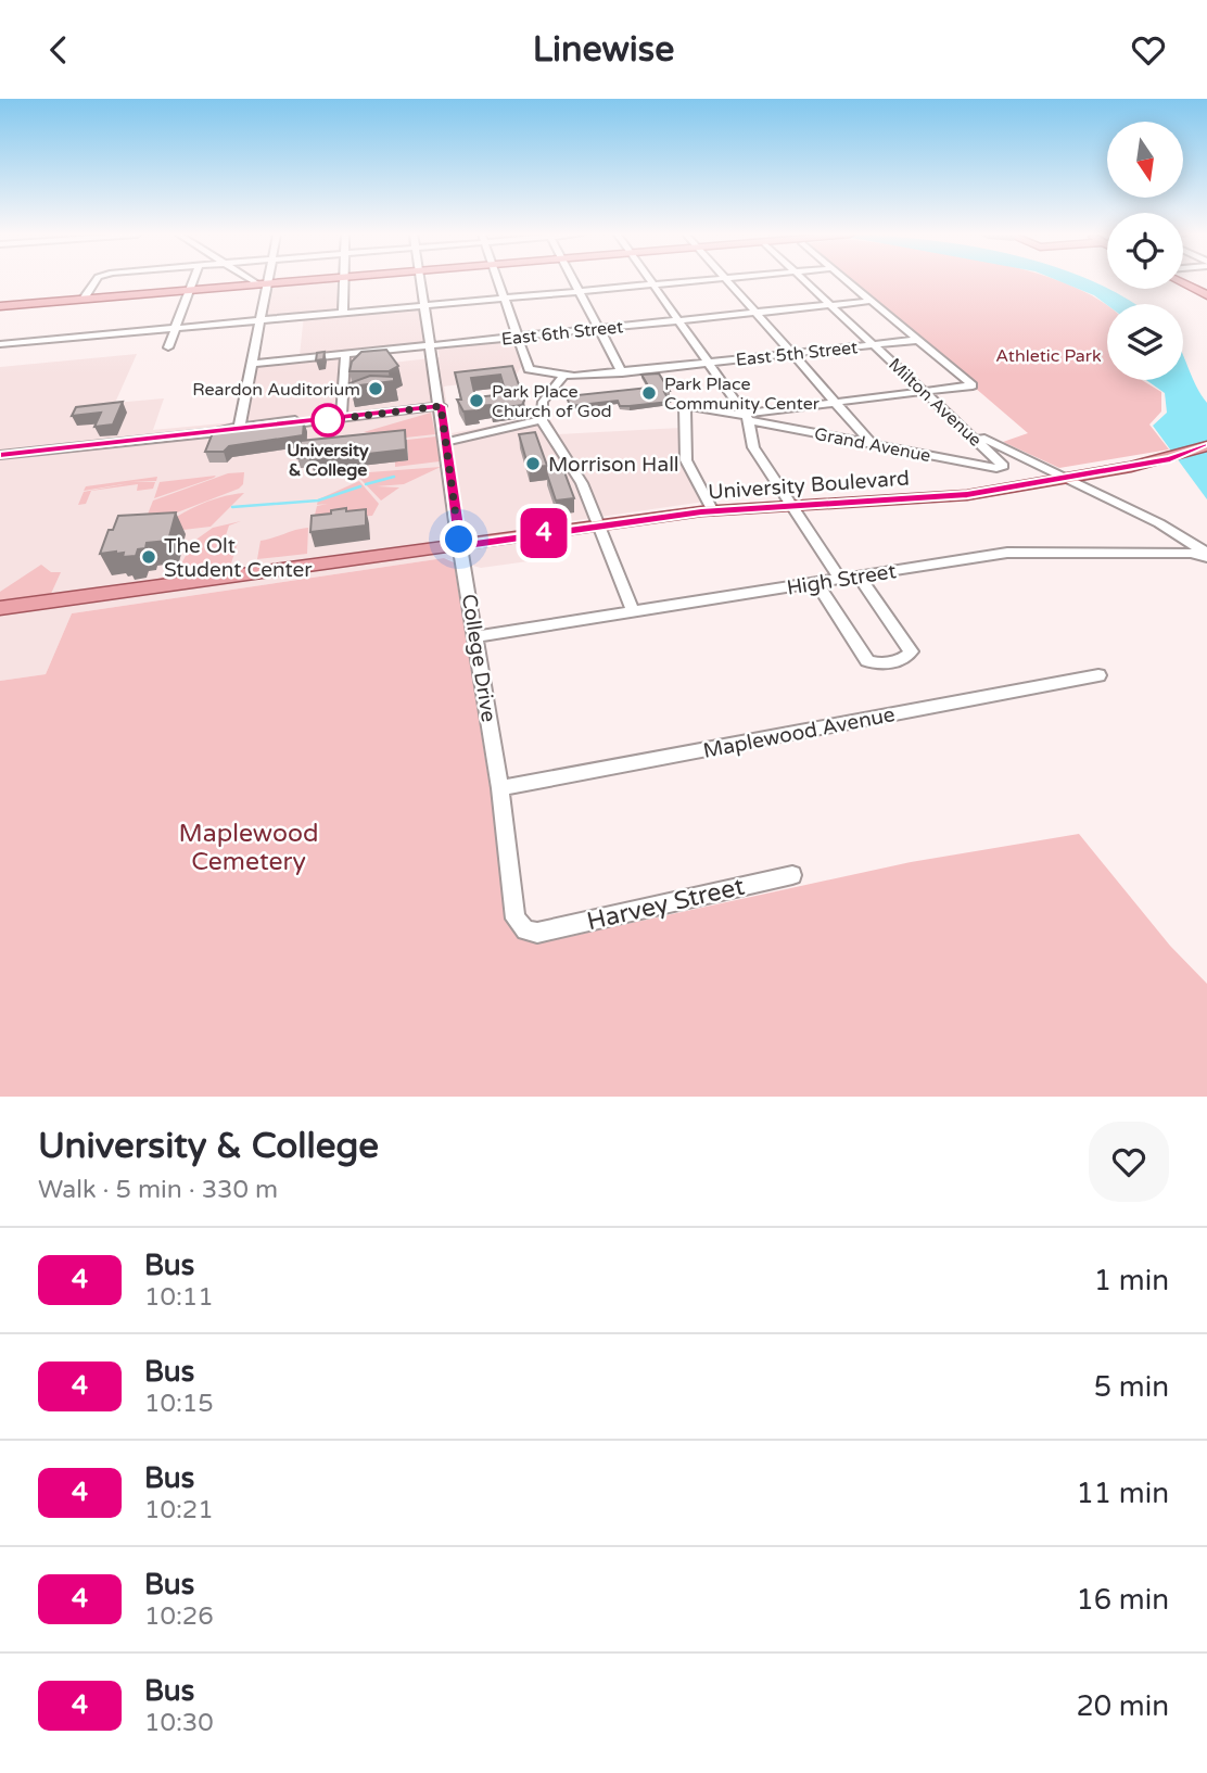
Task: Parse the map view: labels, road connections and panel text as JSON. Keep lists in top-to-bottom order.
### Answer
{
  "streets": {
    "main road": ["University Boulevard"],
    "street": [
      "East 6th Street",
      "East 5th Street",
      "Milton Avenue",
      "Grand Avenue",
      "High Street",
      "College Drive",
      "Maplewood Avenue",
      "Harvey Street"
    ]
  },
  "crossings": [
    ["East 6th Street", "Milton Avenue"],
    ["East 6th Street", "College Drive"],
    ["East 5th Street", "Milton Avenue"],
    ["Milton Avenue", "Grand Avenue"],
    ["University Boulevard", "College Drive"],
    ["High Street", "College Drive"],
    ["College Drive", "Maplewood Avenue"],
    ["College Drive", "Harvey Street"]
  ],
  "parks": ["Athletic Park", "Maplewood Cemetery"],
  "places": [
    "Reardon Auditorium",
    "Park Place Community Center",
    "Park Place Church of God",
    "University & College",
    "Morrison Hall",
    "The Olt Student Center"
  ],
  "lines": ["bus line 4"],
  "north": "bottom",
  "page": {
    "header": "Linewise",
    "on_map": "4",
    "heading": ["University & College", "Walk · 5 min · 330 m"],
    "list": [
      {
        "mark": "4",
        "name": "Bus",
        "note": "10:11",
        "value": "1 min"
      },
      {
        "mark": "4",
        "name": "Bus",
        "note": "10:15",
        "value": "5 min"
      },
      {
        "mark": "4",
        "name": "Bus",
        "note": "10:21",
        "value": "11 min"
      },
      {
        "mark": "4",
        "name": "Bus",
        "note": "10:26",
        "value": "16 min"
      },
      {
        "mark": "4",
        "name": "Bus",
        "note": "10:30",
        "value": "20 min"
      }
    ]
  }
}
